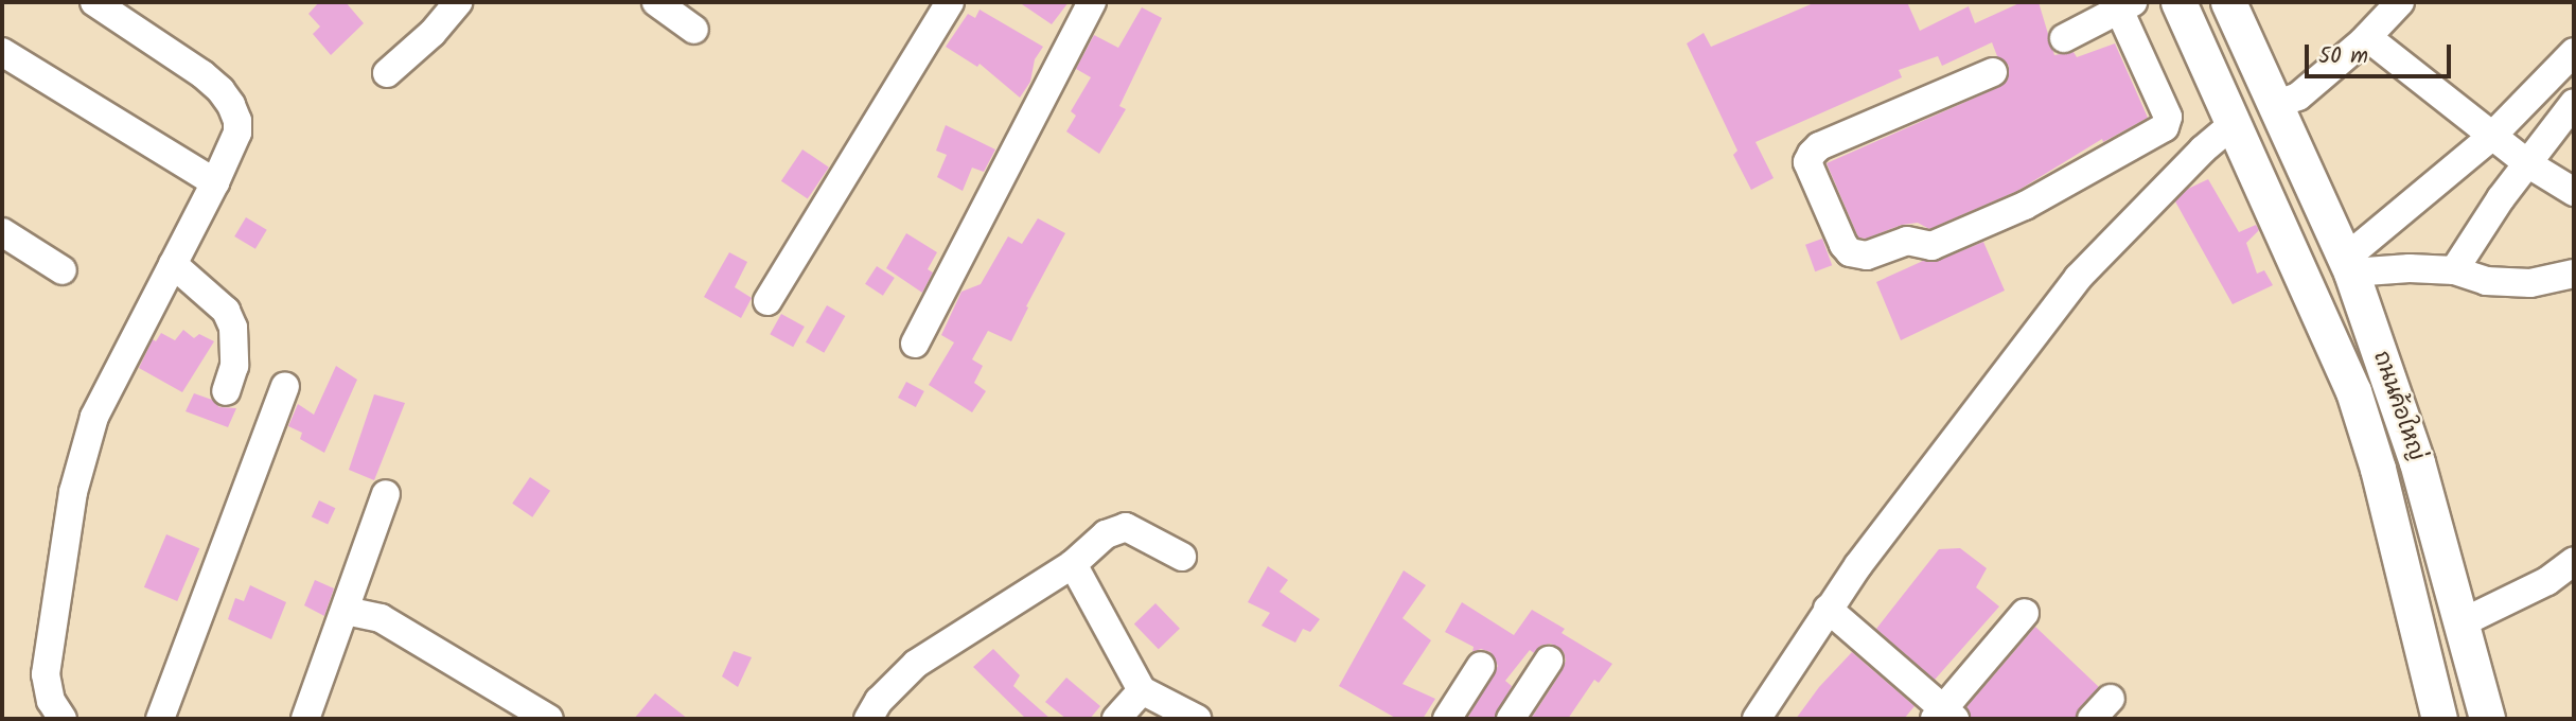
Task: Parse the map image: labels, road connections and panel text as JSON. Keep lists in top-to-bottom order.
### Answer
{
  "streets": {
    "main road": ["ถนนค้อใหญ่"]
  },
  "scale_bar": "50 m"
}
